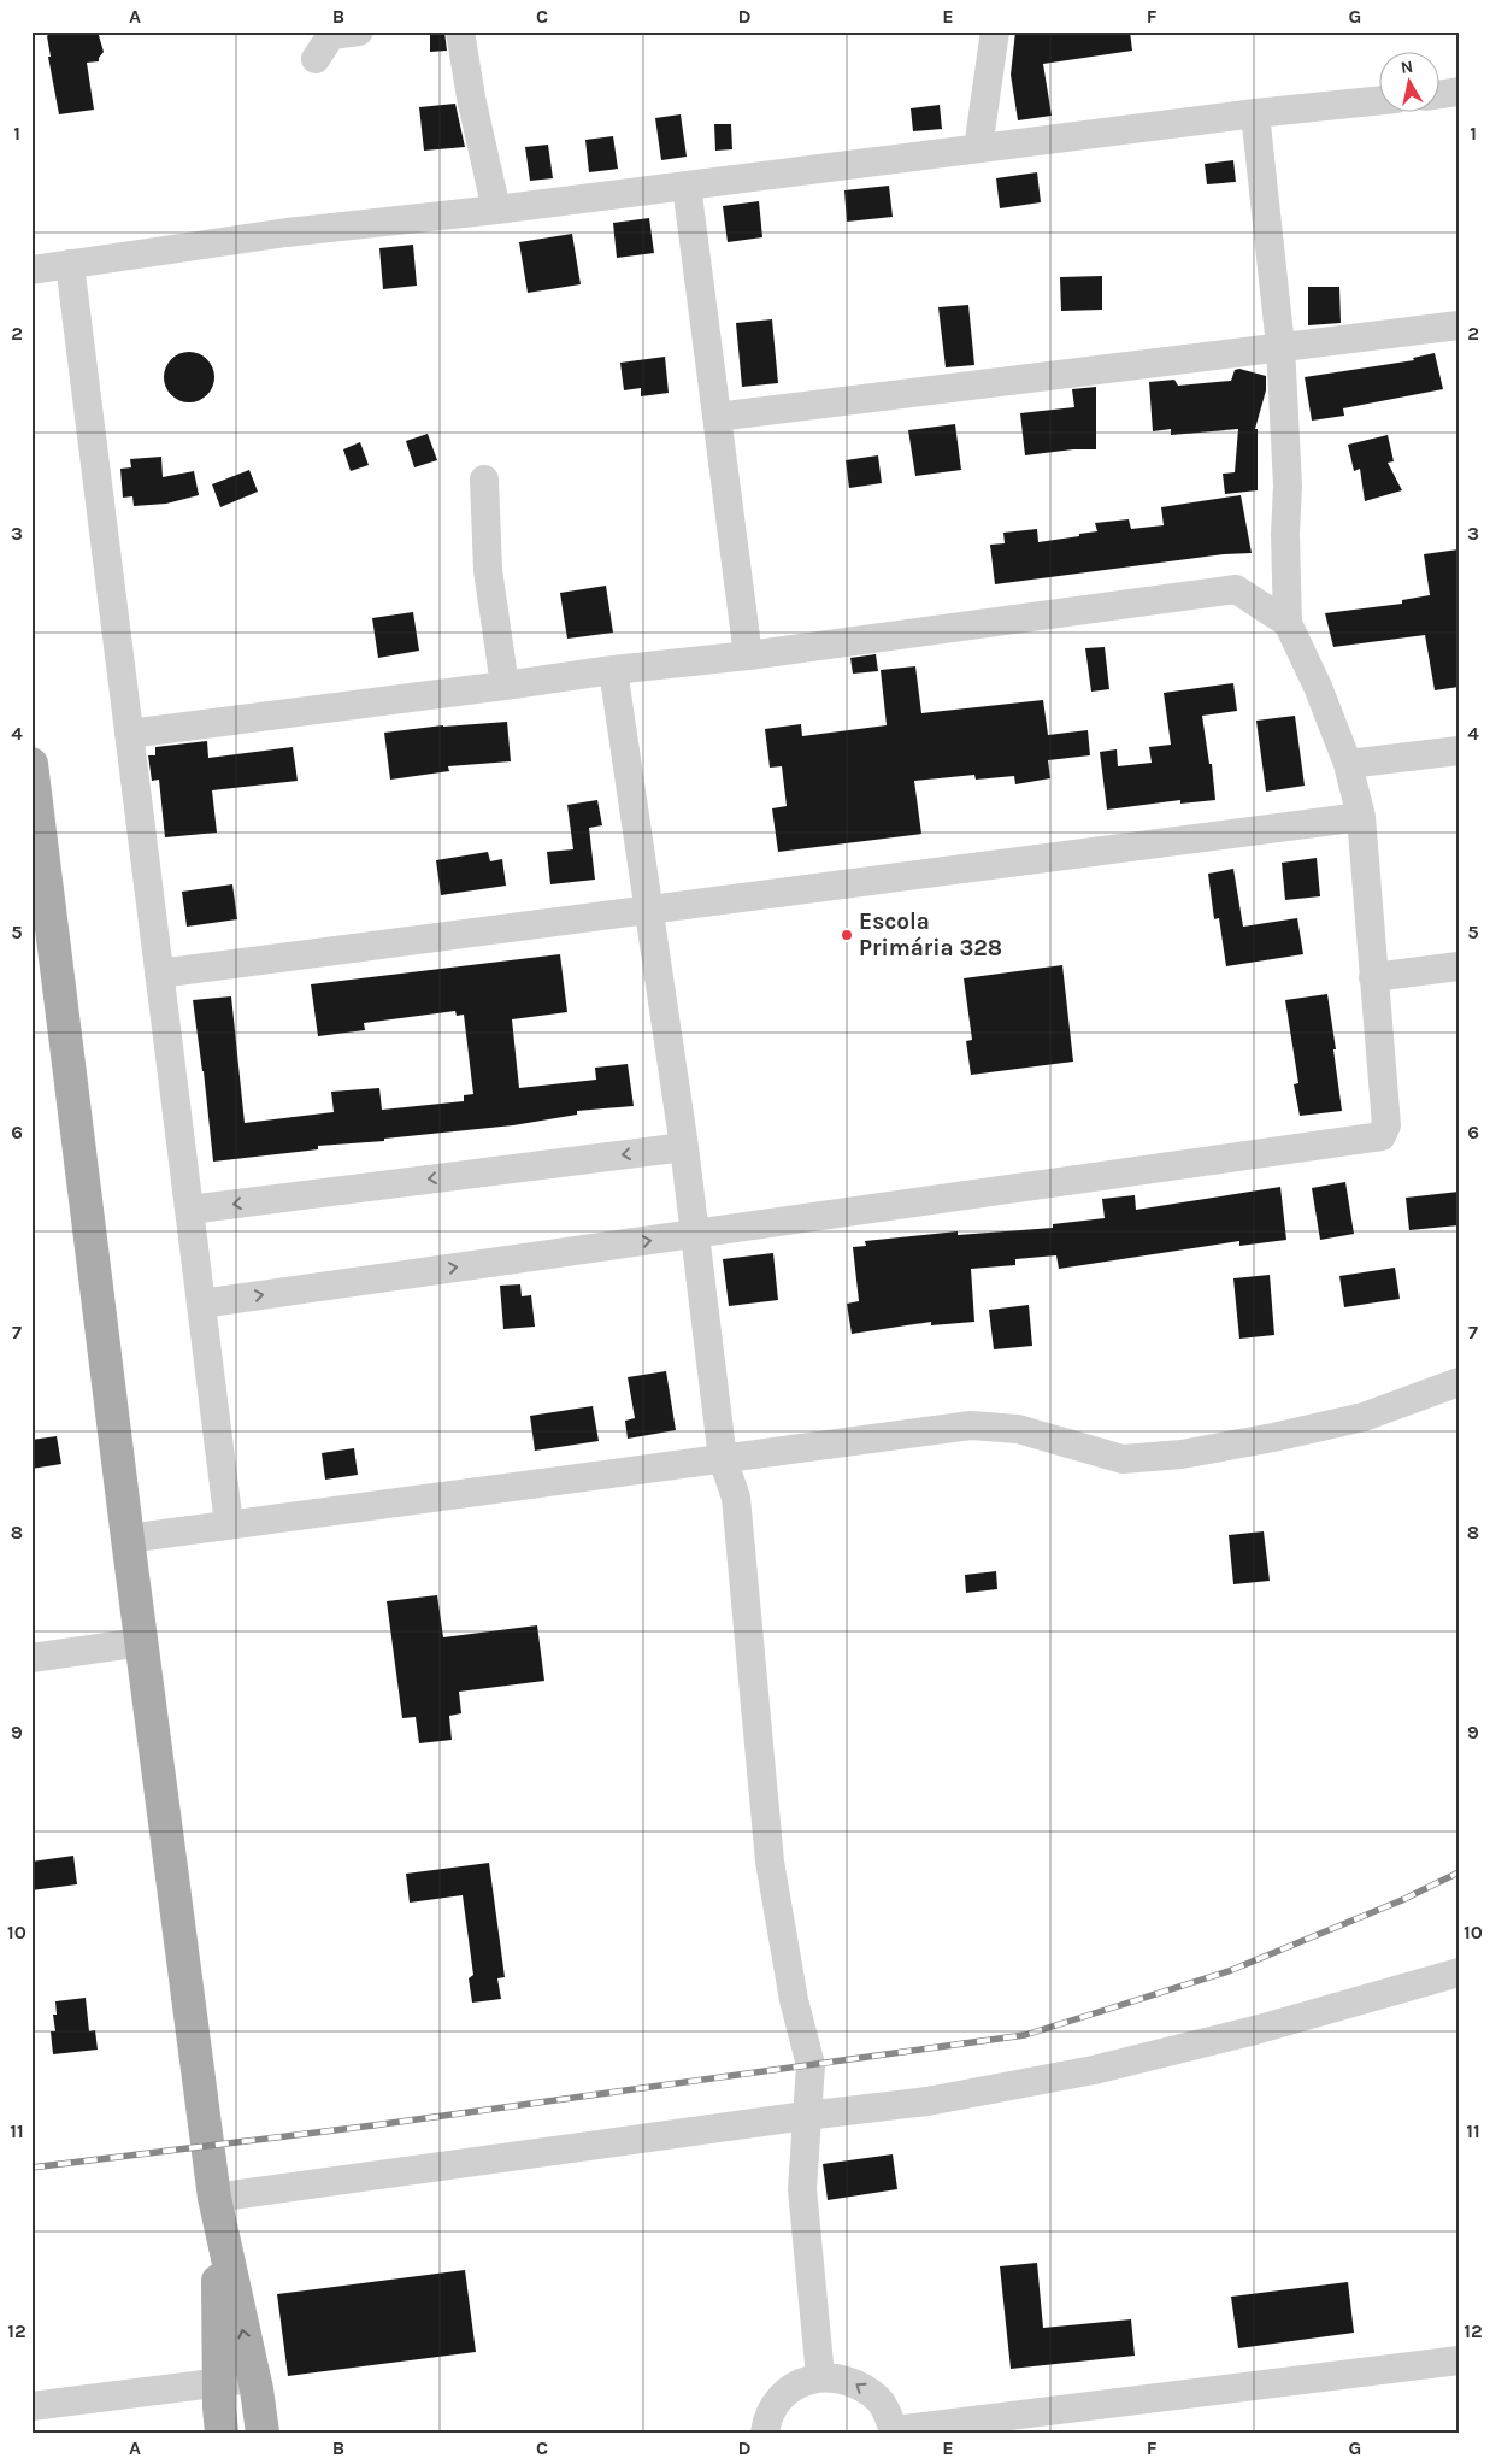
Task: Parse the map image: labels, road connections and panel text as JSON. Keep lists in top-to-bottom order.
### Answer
{
  "places": ["Escola Primária 328"],
  "north": "top",
  "grid": {
    "columns": [
      "A",
      "B",
      "C",
      "D",
      "E",
      "F",
      "G"
    ],
    "rows": [
      "1",
      "2",
      "3",
      "4",
      "5",
      "6",
      "7",
      "8",
      "9",
      "10",
      "11",
      "12"
    ]
  }
}
